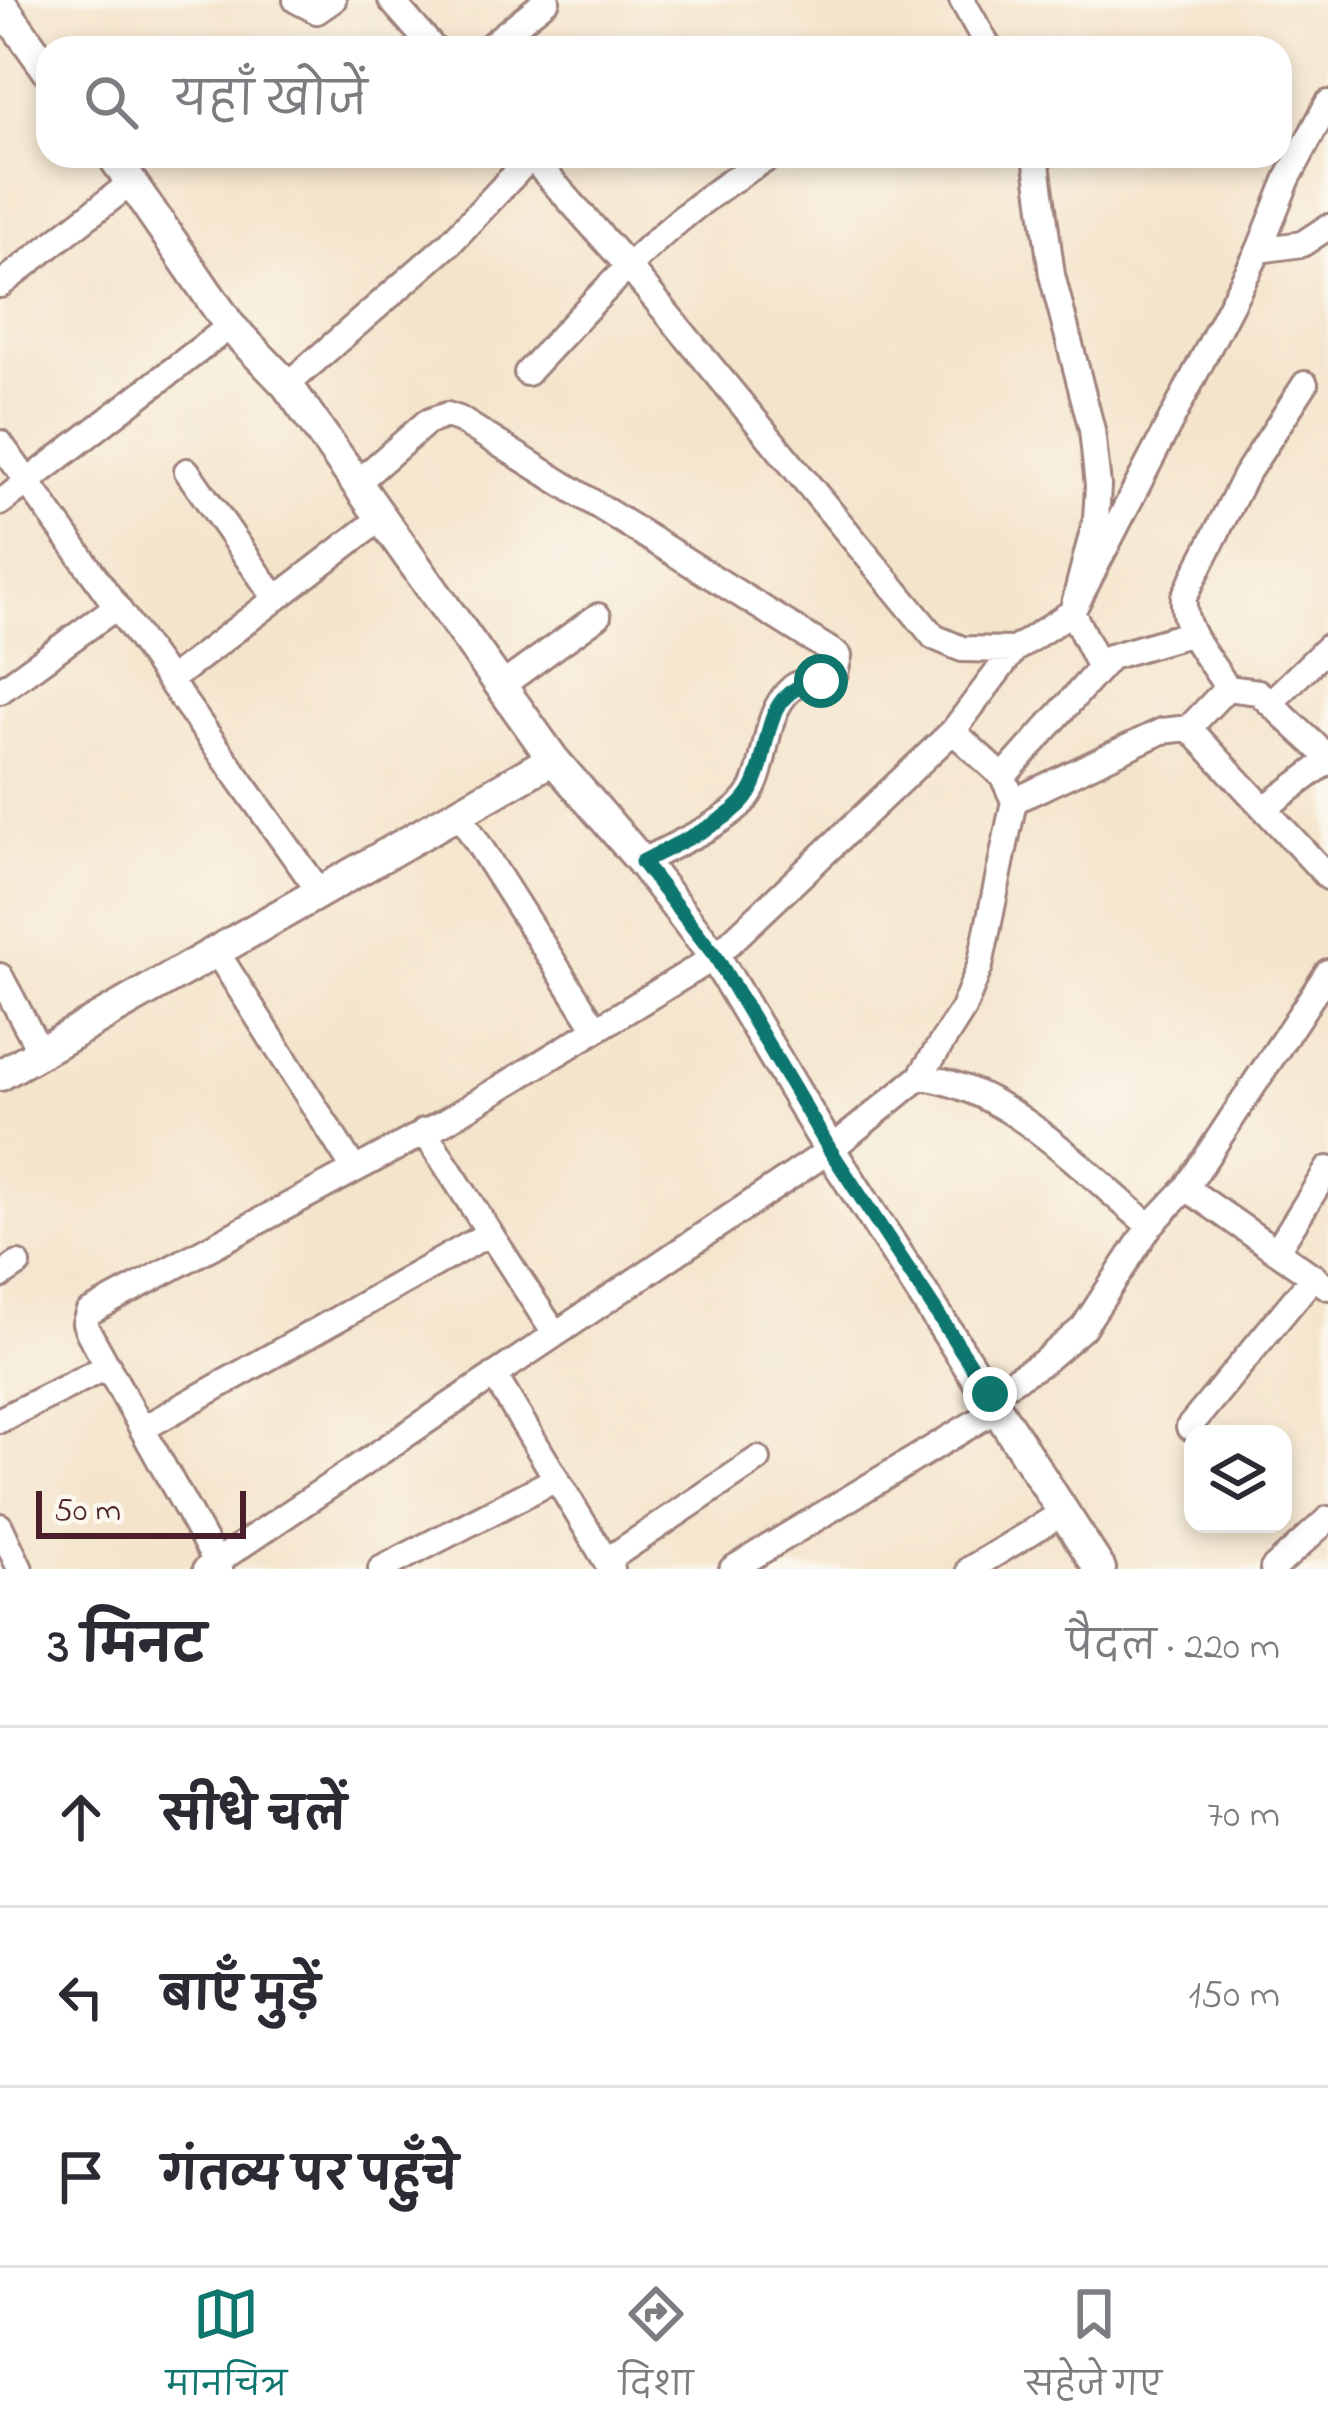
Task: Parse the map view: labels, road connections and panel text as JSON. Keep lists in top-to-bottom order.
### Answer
{
  "scale_bar": "50 m",
  "page": {
    "search": "यहाँ खोजें",
    "scale": "50 m",
    "heading": ["3 मिनट", "पैदल · 220 m"],
    "list": [
      ["सीधे चलें", "70 m"],
      ["बाएँ मुड़ें", "150 m"],
      "गंतव्य पर पहुँचे"
    ],
    "nav": ["मानचित्र", "दिशा", "सहेजे गए"]
  }
}
